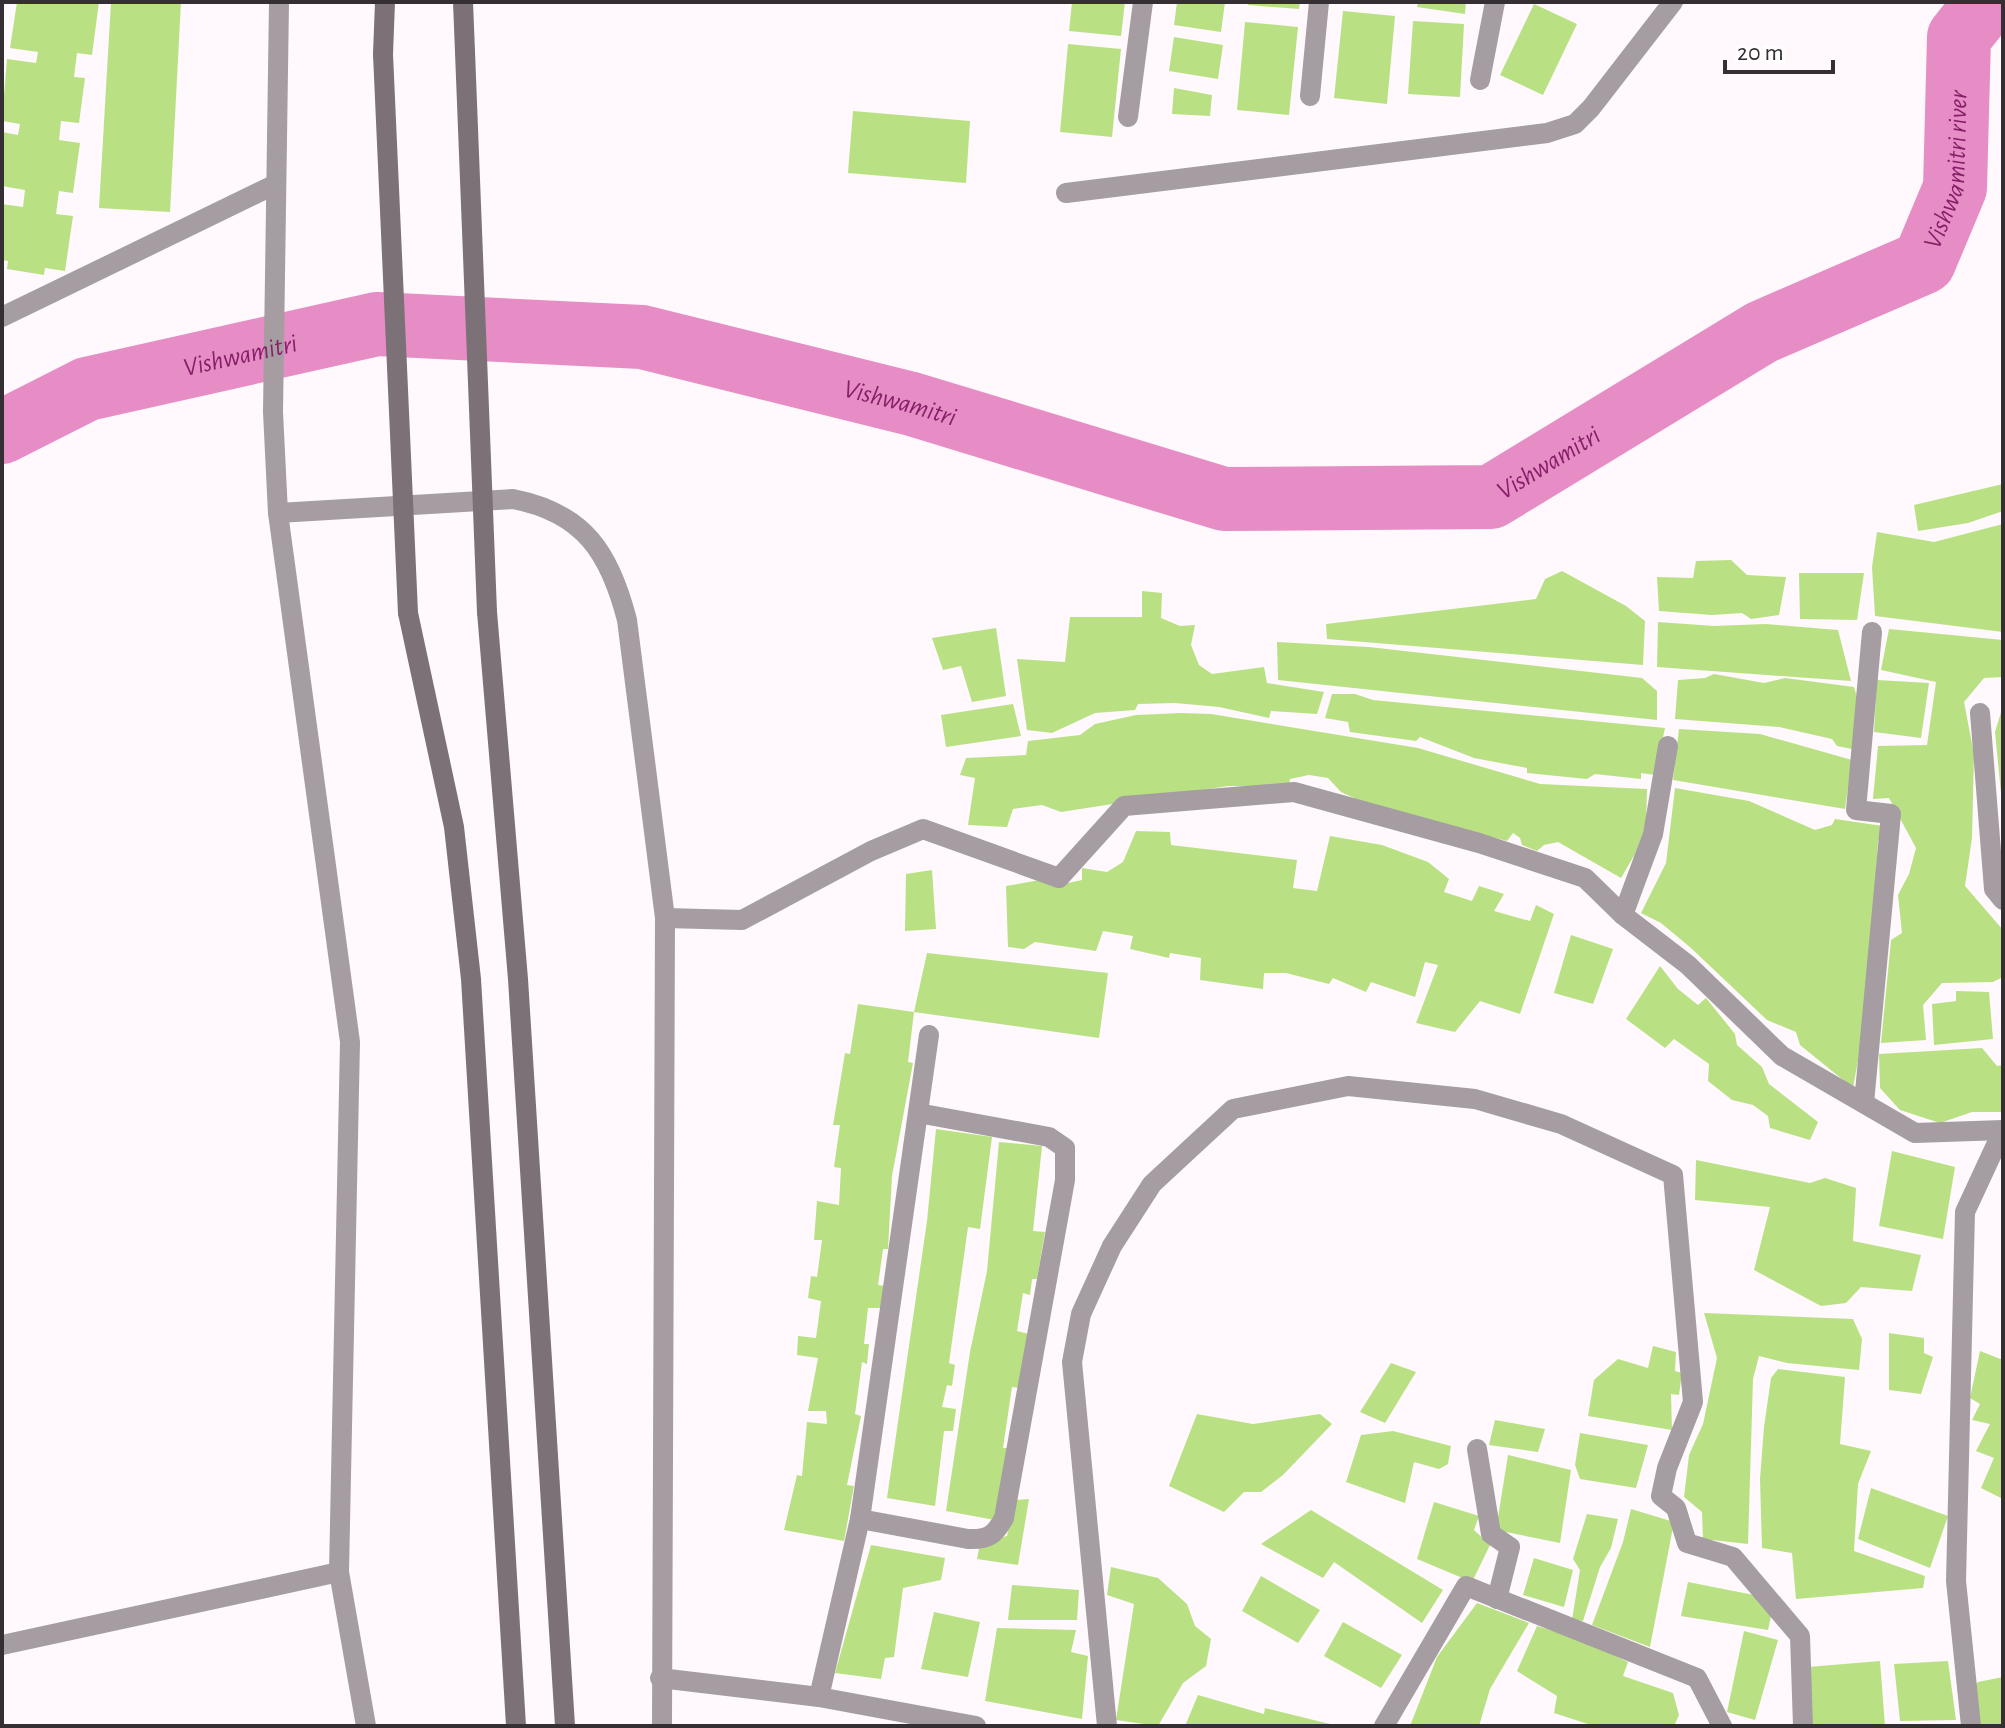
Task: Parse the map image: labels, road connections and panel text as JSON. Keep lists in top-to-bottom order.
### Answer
{
  "water": ["Vishwamitri river", "Vishwamitri"],
  "scale_bar": "20 m"
}
